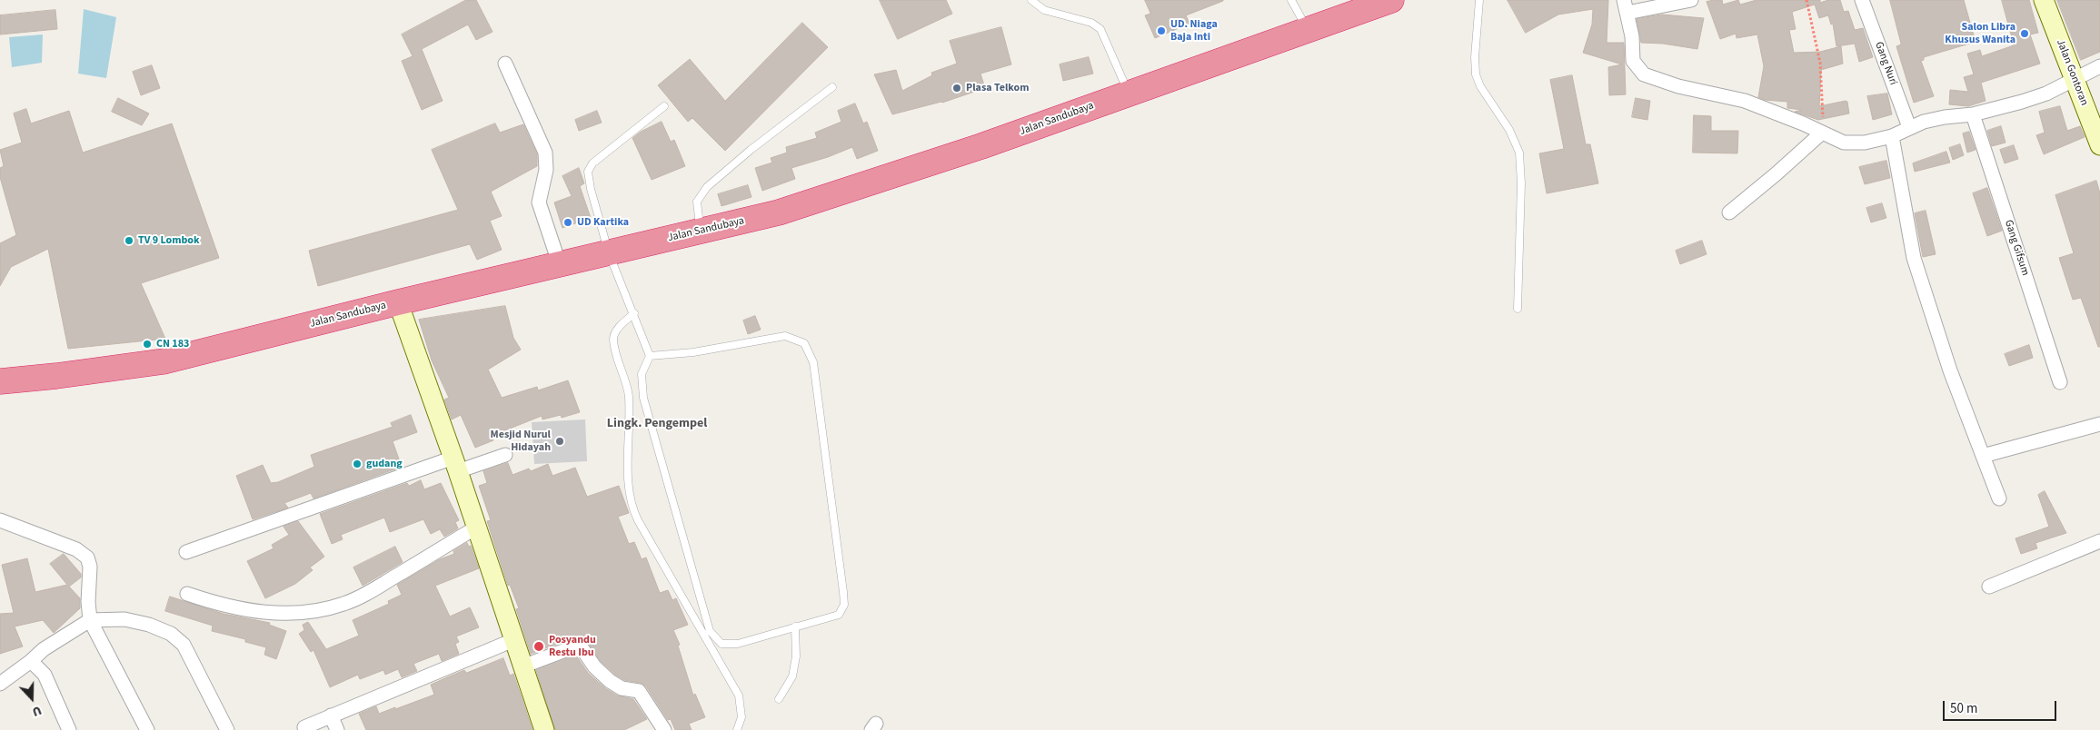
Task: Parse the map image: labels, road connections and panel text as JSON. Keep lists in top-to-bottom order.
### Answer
{
  "streets": {
    "highway": ["Jalan Sandubaya"],
    "street": ["Gang Nuri", "Jalan Gontoran", "Gang Gifsum"]
  },
  "districts": ["Lingk. Pengempel"],
  "places": [
    "UD. Niaga Baja Inti",
    "Salon Libra Khusus Wanita",
    "Plasa Telkom",
    "UD Kartika",
    "TV 9 Lombok",
    "CN 183",
    "Mesjid Nurul Hidayah",
    "gudang",
    "Posyandu Restu Ibu"
  ],
  "scale_bar": "50 m",
  "north": "bottom"
}
